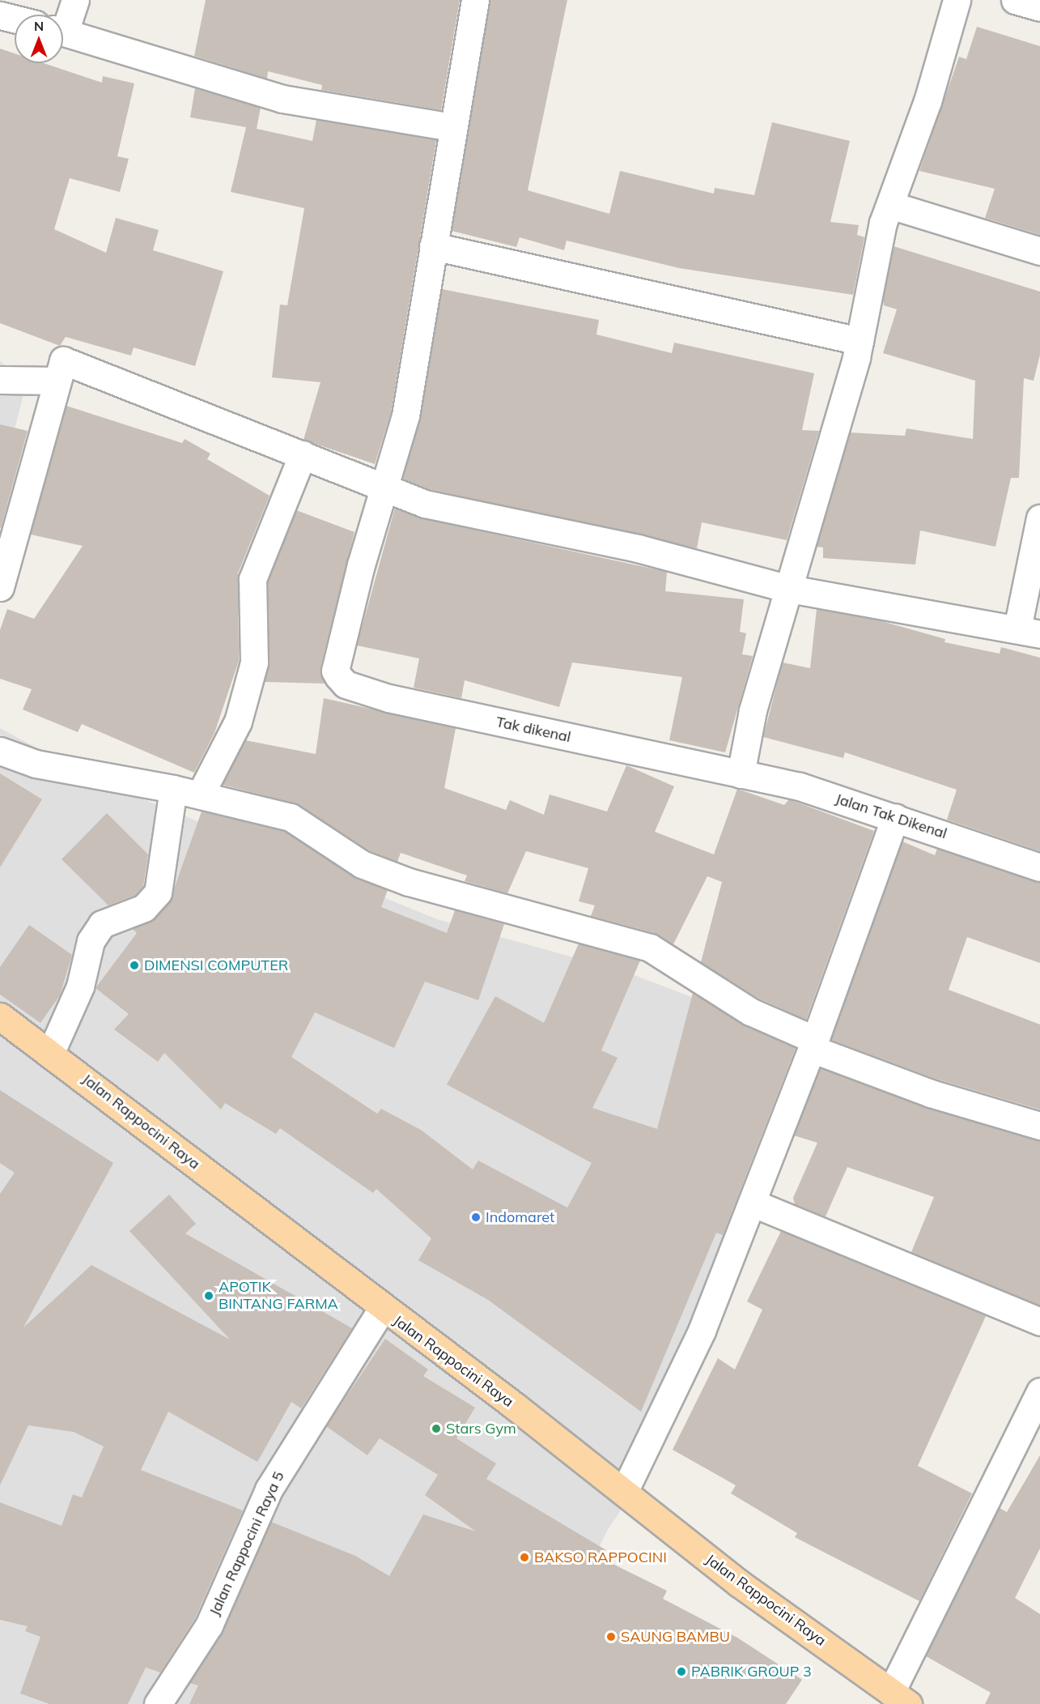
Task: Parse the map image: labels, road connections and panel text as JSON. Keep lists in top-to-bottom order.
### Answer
{
  "streets": {
    "main road": ["Jalan Rappocini Raya"],
    "street": ["Tak dikenal", "Jalan Tak Dikenal", "Jalan Rappocini Raya 5"]
  },
  "crossings": [
    ["Tak dikenal", "Jalan Tak Dikenal"],
    ["Jalan Rappocini Raya", "Jalan Rappocini Raya 5"]
  ],
  "places": [
    "DIMENSI COMPUTER",
    "Indomaret",
    "APOTIK BINTANG FARMA",
    "Stars Gym",
    "BAKSO RAPPOCINI",
    "SAUNG BAMBU",
    "PABRIK GROUP 3"
  ],
  "north": "top"
}
